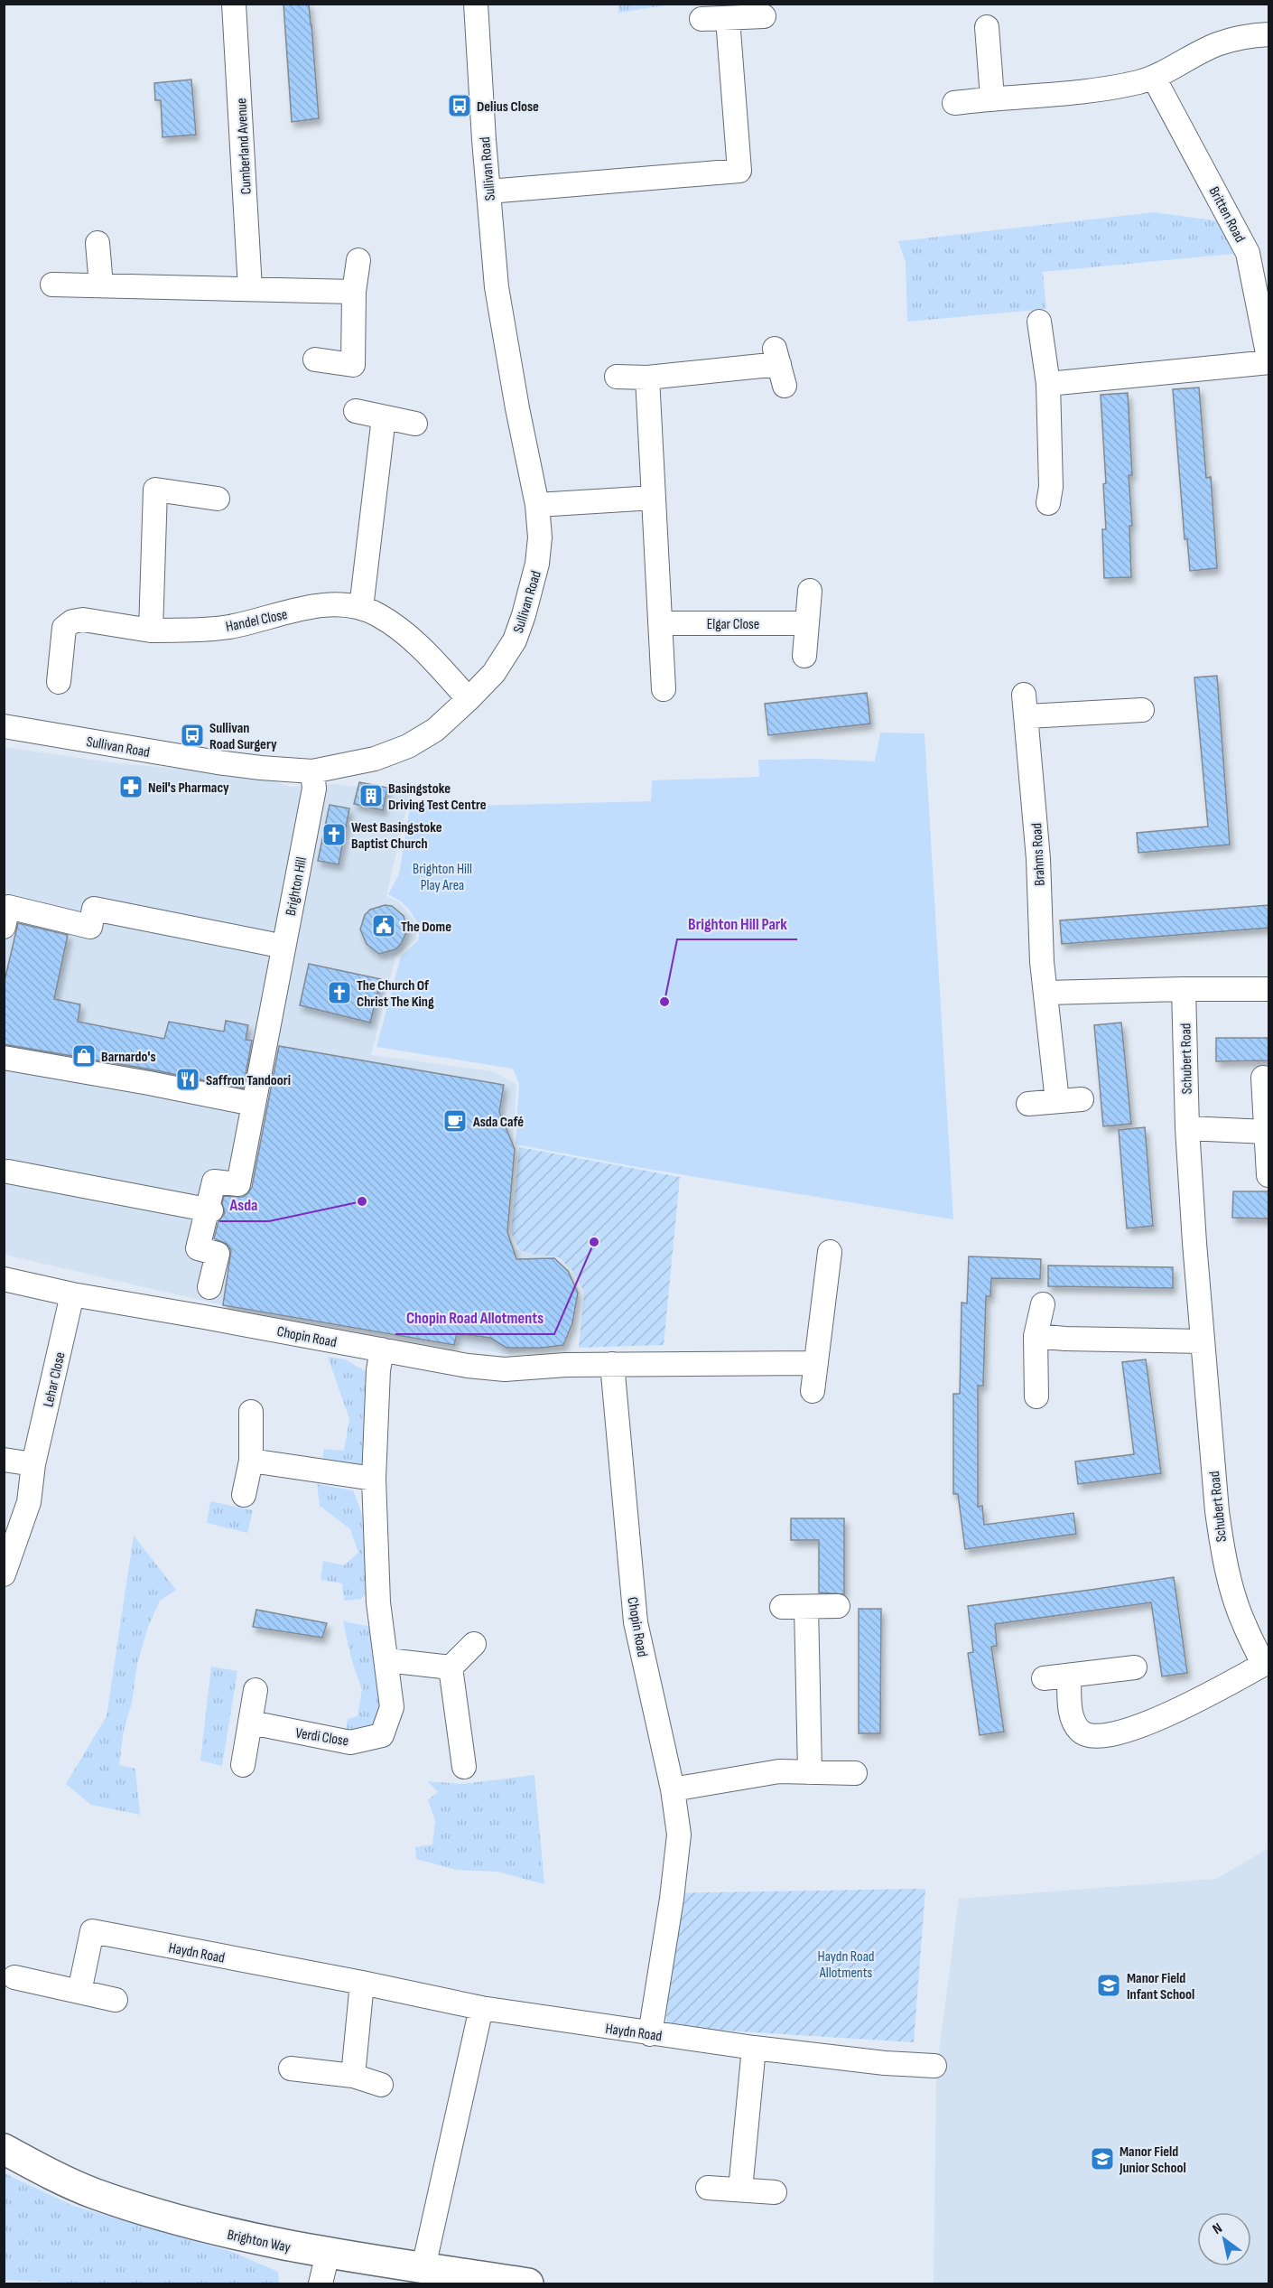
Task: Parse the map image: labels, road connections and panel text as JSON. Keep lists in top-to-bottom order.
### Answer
{
  "streets": {
    "street": [
      "Cumberland Avenue",
      "Sullivan Road",
      "Britten Road",
      "Handel Close",
      "Elgar Close",
      "Brahms Road",
      "Brighton Hill",
      "Schubert Road",
      "Chopin Road",
      "Lehar Close",
      "Verdi Close",
      "Haydn Road",
      "Brighton Way"
    ]
  },
  "crossings": [
    ["Sullivan Road", "Handel Close"],
    ["Sullivan Road", "Brighton Hill"],
    ["Chopin Road", "Lehar Close"],
    ["Chopin Road", "Verdi Close"],
    ["Chopin Road", "Haydn Road"]
  ],
  "parks": ["Brighton Hill Play Area", "Haydn Road Allotments"],
  "places": {
    "bus stop": ["Delius Close", "Sullivan Road Surgery"],
    "pharmacy": ["Neil's Pharmacy"],
    "building": ["Basingstoke Driving Test Centre"],
    "church": ["West Basingstoke Baptist Church", "The Church Of Christ The King"],
    "public building": ["The Dome"],
    "other": ["Brighton Hill Park", "Asda", "Chopin Road Allotments"],
    "shop": ["Barnardo's"],
    "restaurant": ["Saffron Tandoori"],
    "cafe": ["Asda Café"],
    "school or university": ["Manor Field Infant School", "Manor Field Junior School"]
  },
  "north": "top left"
}
